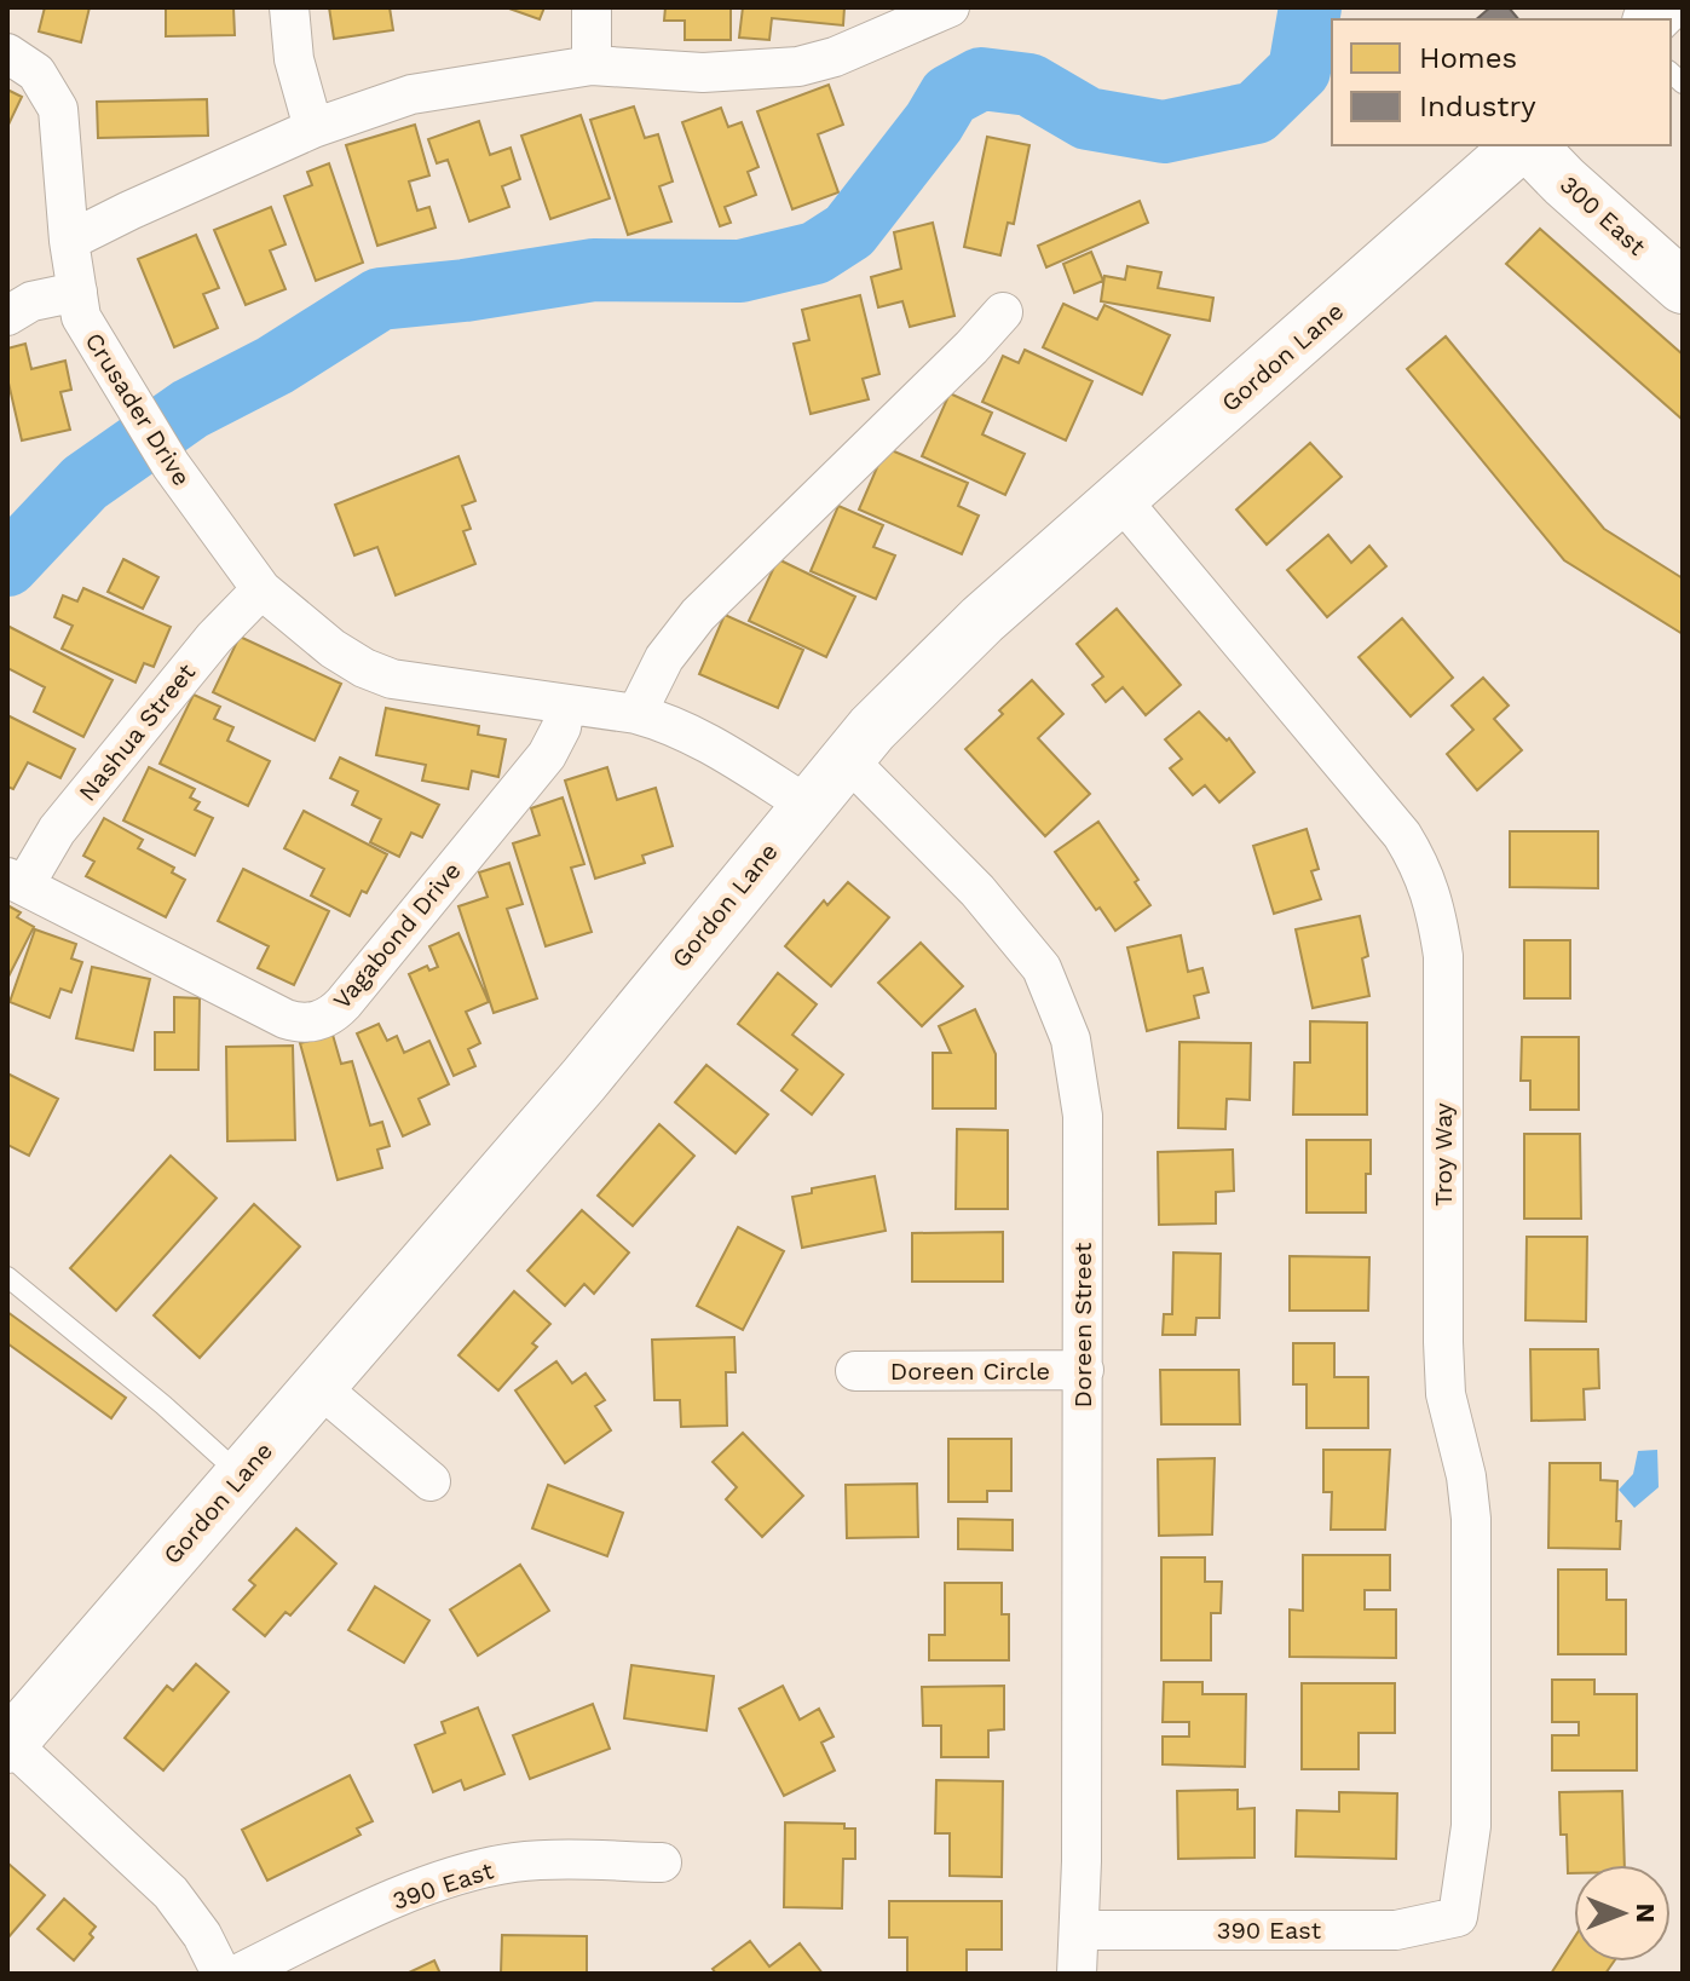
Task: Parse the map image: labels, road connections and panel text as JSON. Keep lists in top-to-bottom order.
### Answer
{
  "streets": {
    "street": [
      "300 East",
      "Gordon Lane",
      "Crusader Drive",
      "Nashua Street",
      "Vagabond Drive",
      "Troy Way",
      "Doreen Street",
      "Doreen Circle",
      "390 East"
    ]
  },
  "crossings": [
    ["Gordon Lane", "Crusader Drive"],
    ["Gordon Lane", "Troy Way"],
    ["Gordon Lane", "Doreen Street"],
    ["Crusader Drive", "Nashua Street"],
    ["Crusader Drive", "Vagabond Drive"],
    ["Nashua Street", "Vagabond Drive"],
    ["Troy Way", "390 East"],
    ["Doreen Street", "Doreen Circle"],
    ["Doreen Street", "390 East"]
  ],
  "legend": ["Homes", "Industry"],
  "north": "right"
}
